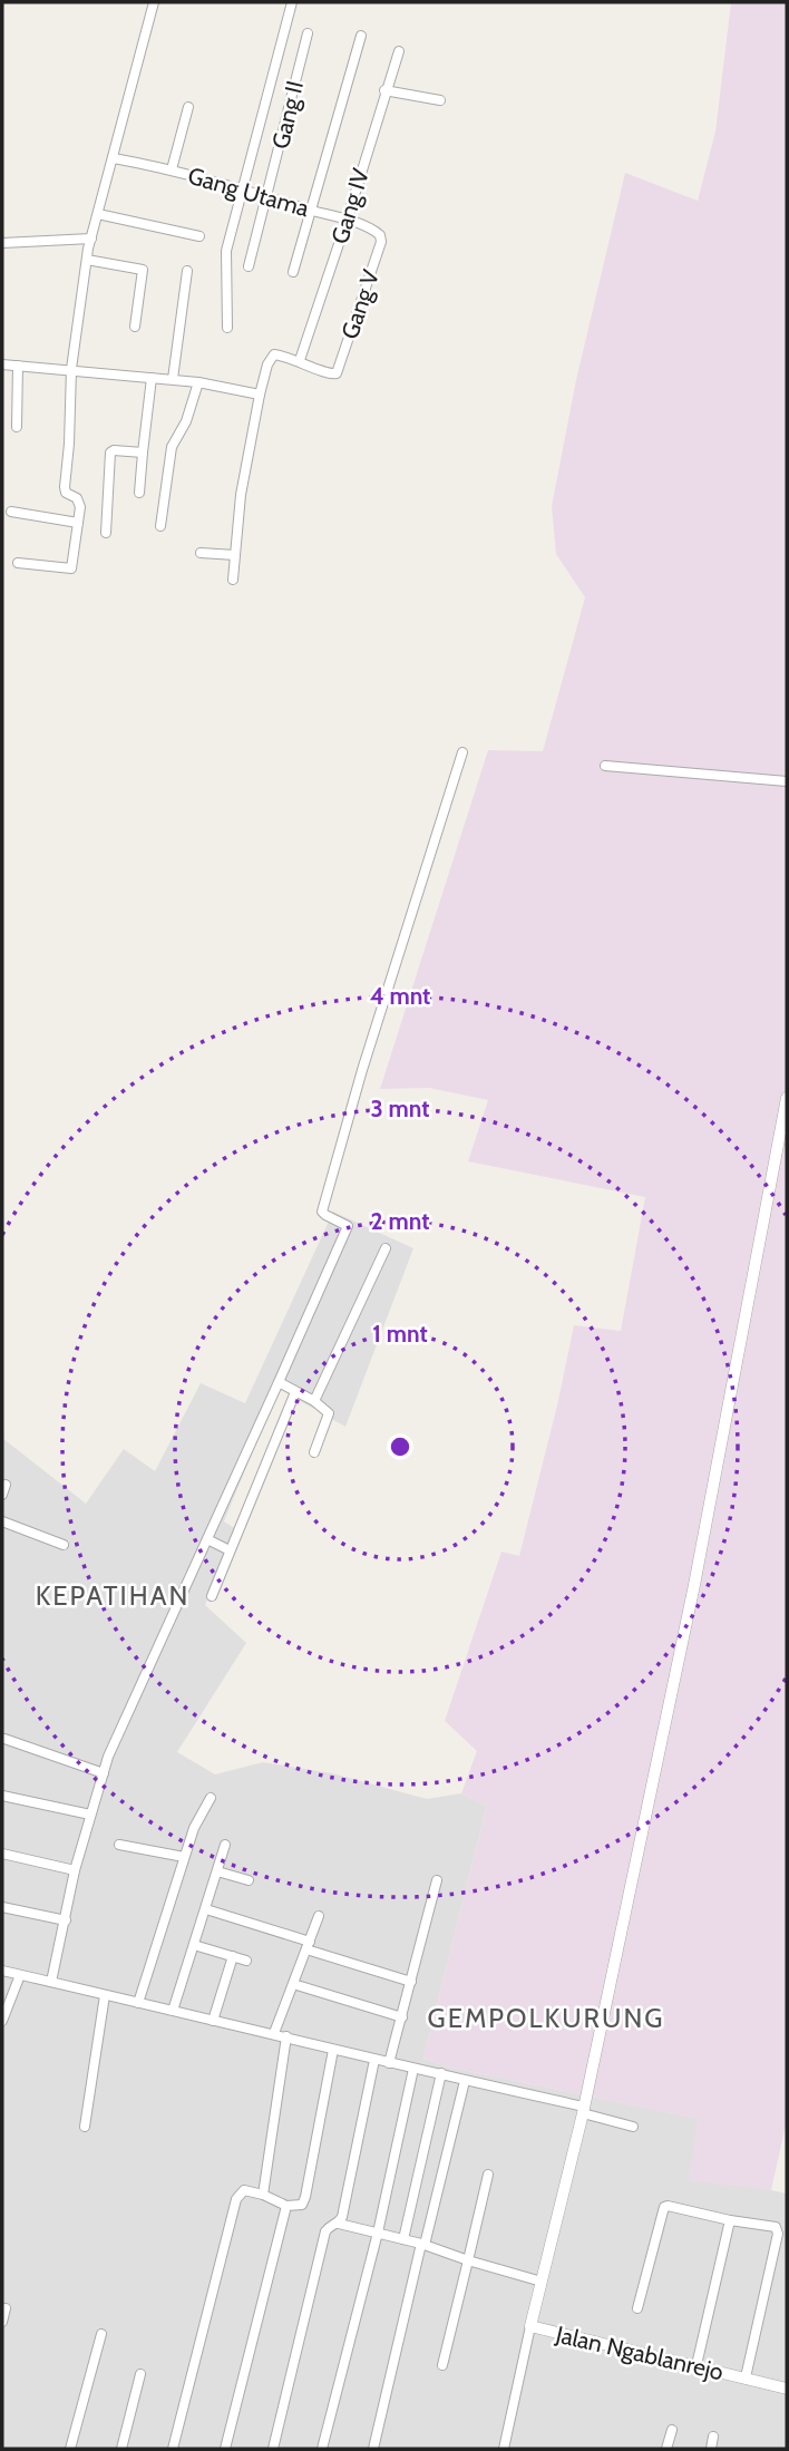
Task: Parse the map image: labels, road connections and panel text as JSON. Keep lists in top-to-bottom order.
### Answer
{
  "streets": {
    "street": [
      "Gang II",
      "Gang Utama",
      "Gang IV",
      "Gang V",
      "Jalan Ngablanrejo"
    ]
  },
  "crossings": [
    ["Gang II", "Gang Utama"],
    ["Gang Utama", "Gang IV"],
    ["Gang Utama", "Gang V"],
    ["Gang IV", "Gang V"]
  ],
  "districts": ["KEPATIHAN", "GEMPOLKURUNG"],
  "rings": [
    "4 mnt",
    "3 mnt",
    "2 mnt",
    "1 mnt"
  ]
}
